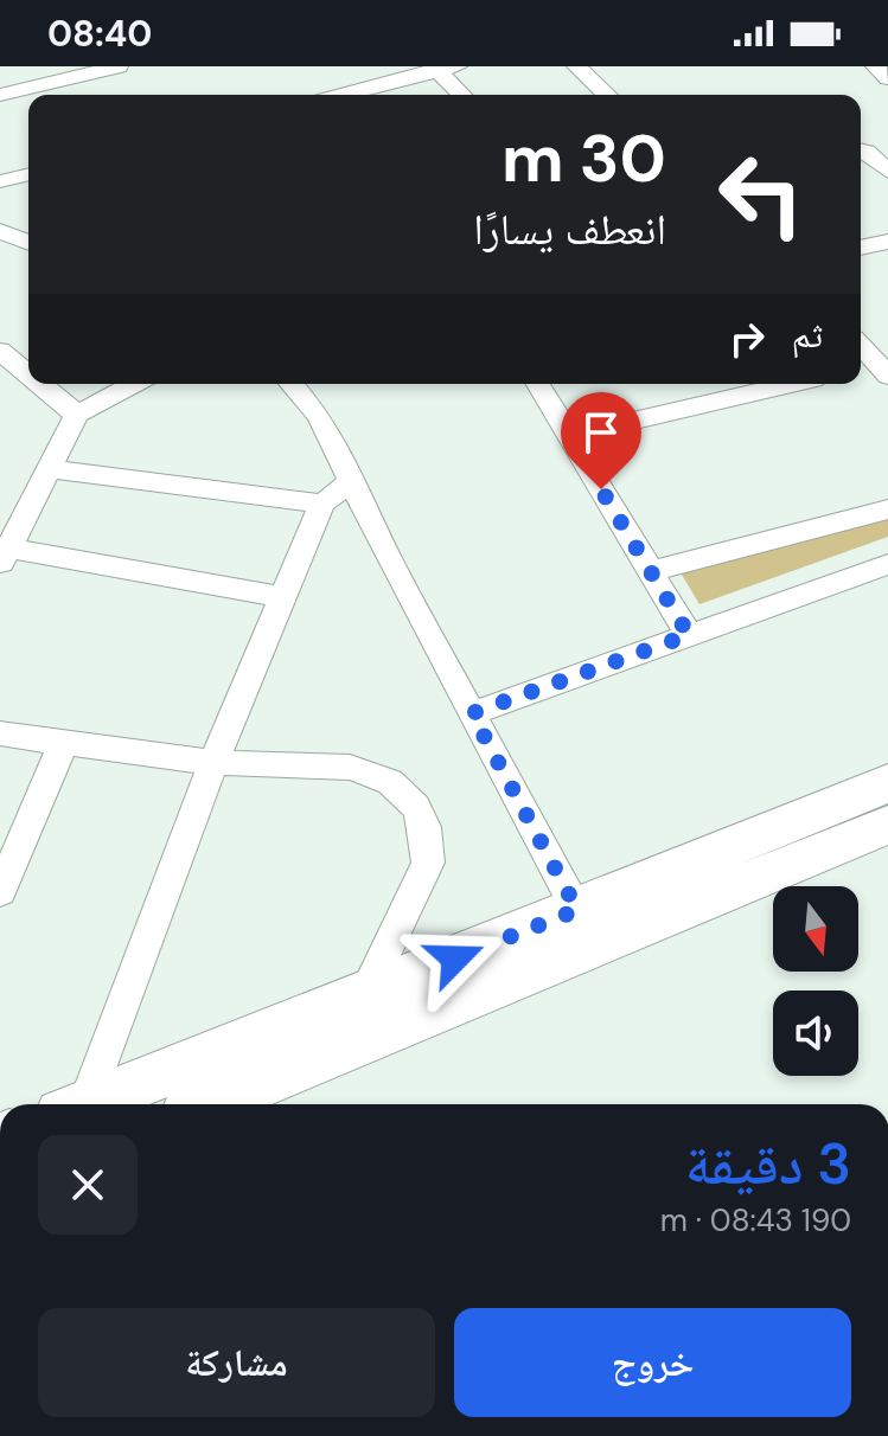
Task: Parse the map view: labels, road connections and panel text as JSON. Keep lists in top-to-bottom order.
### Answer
{
  "north": "bottom",
  "page": {
    "status": "08:40",
    "turn": ["30 m", "انعطف يسارًا"],
    "then": "ثم",
    "heading": ["3 دقيقة", "190 m · 08:43"],
    "buttons": ["خروج", "مشاركة"]
  }
}
